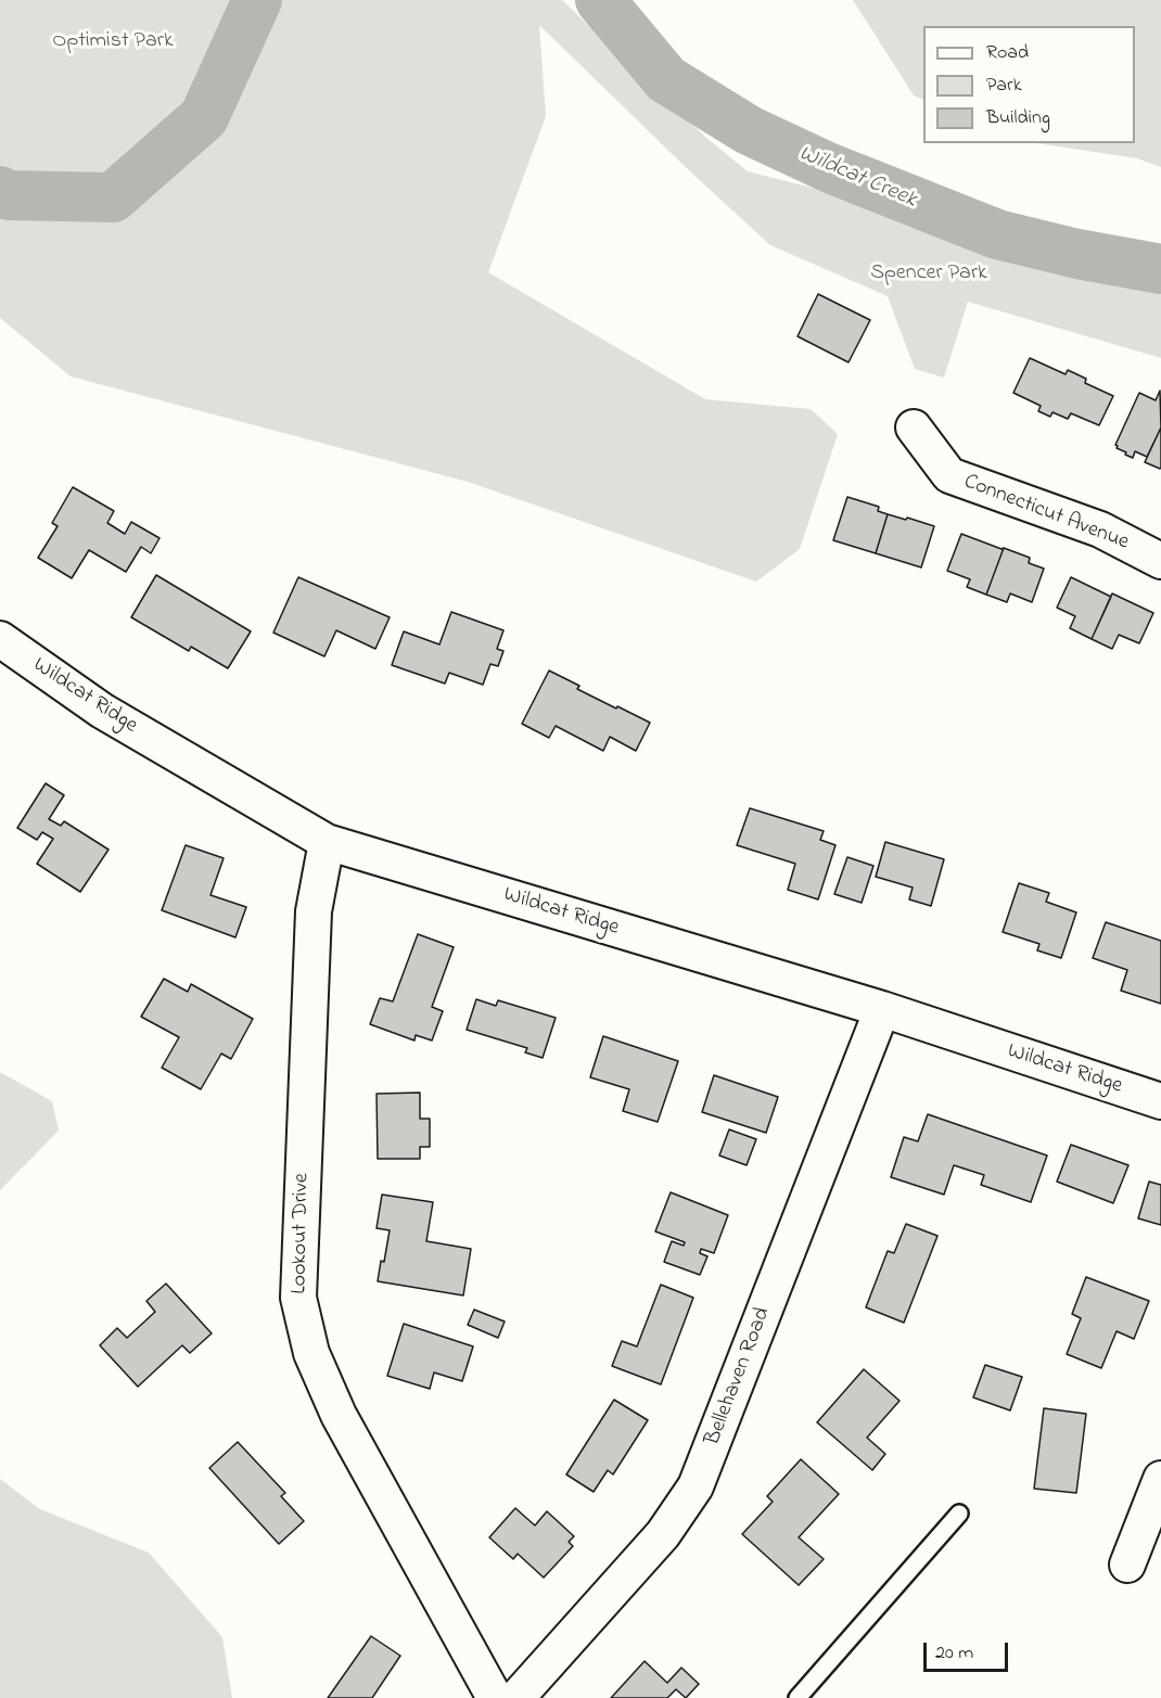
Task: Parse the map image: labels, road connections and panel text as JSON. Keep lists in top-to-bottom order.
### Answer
{
  "streets": {
    "street": [
      "Connecticut Avenue",
      "Wildcat Ridge",
      "Lookout Drive",
      "Bellehaven Road"
    ]
  },
  "crossings": [
    ["Wildcat Ridge", "Lookout Drive"],
    ["Wildcat Ridge", "Bellehaven Road"]
  ],
  "water": ["Wildcat Creek"],
  "parks": ["Optimist Park", "Spencer Park"],
  "legend": ["Road", "Park", "Building"],
  "scale_bar": "20 m"
}
